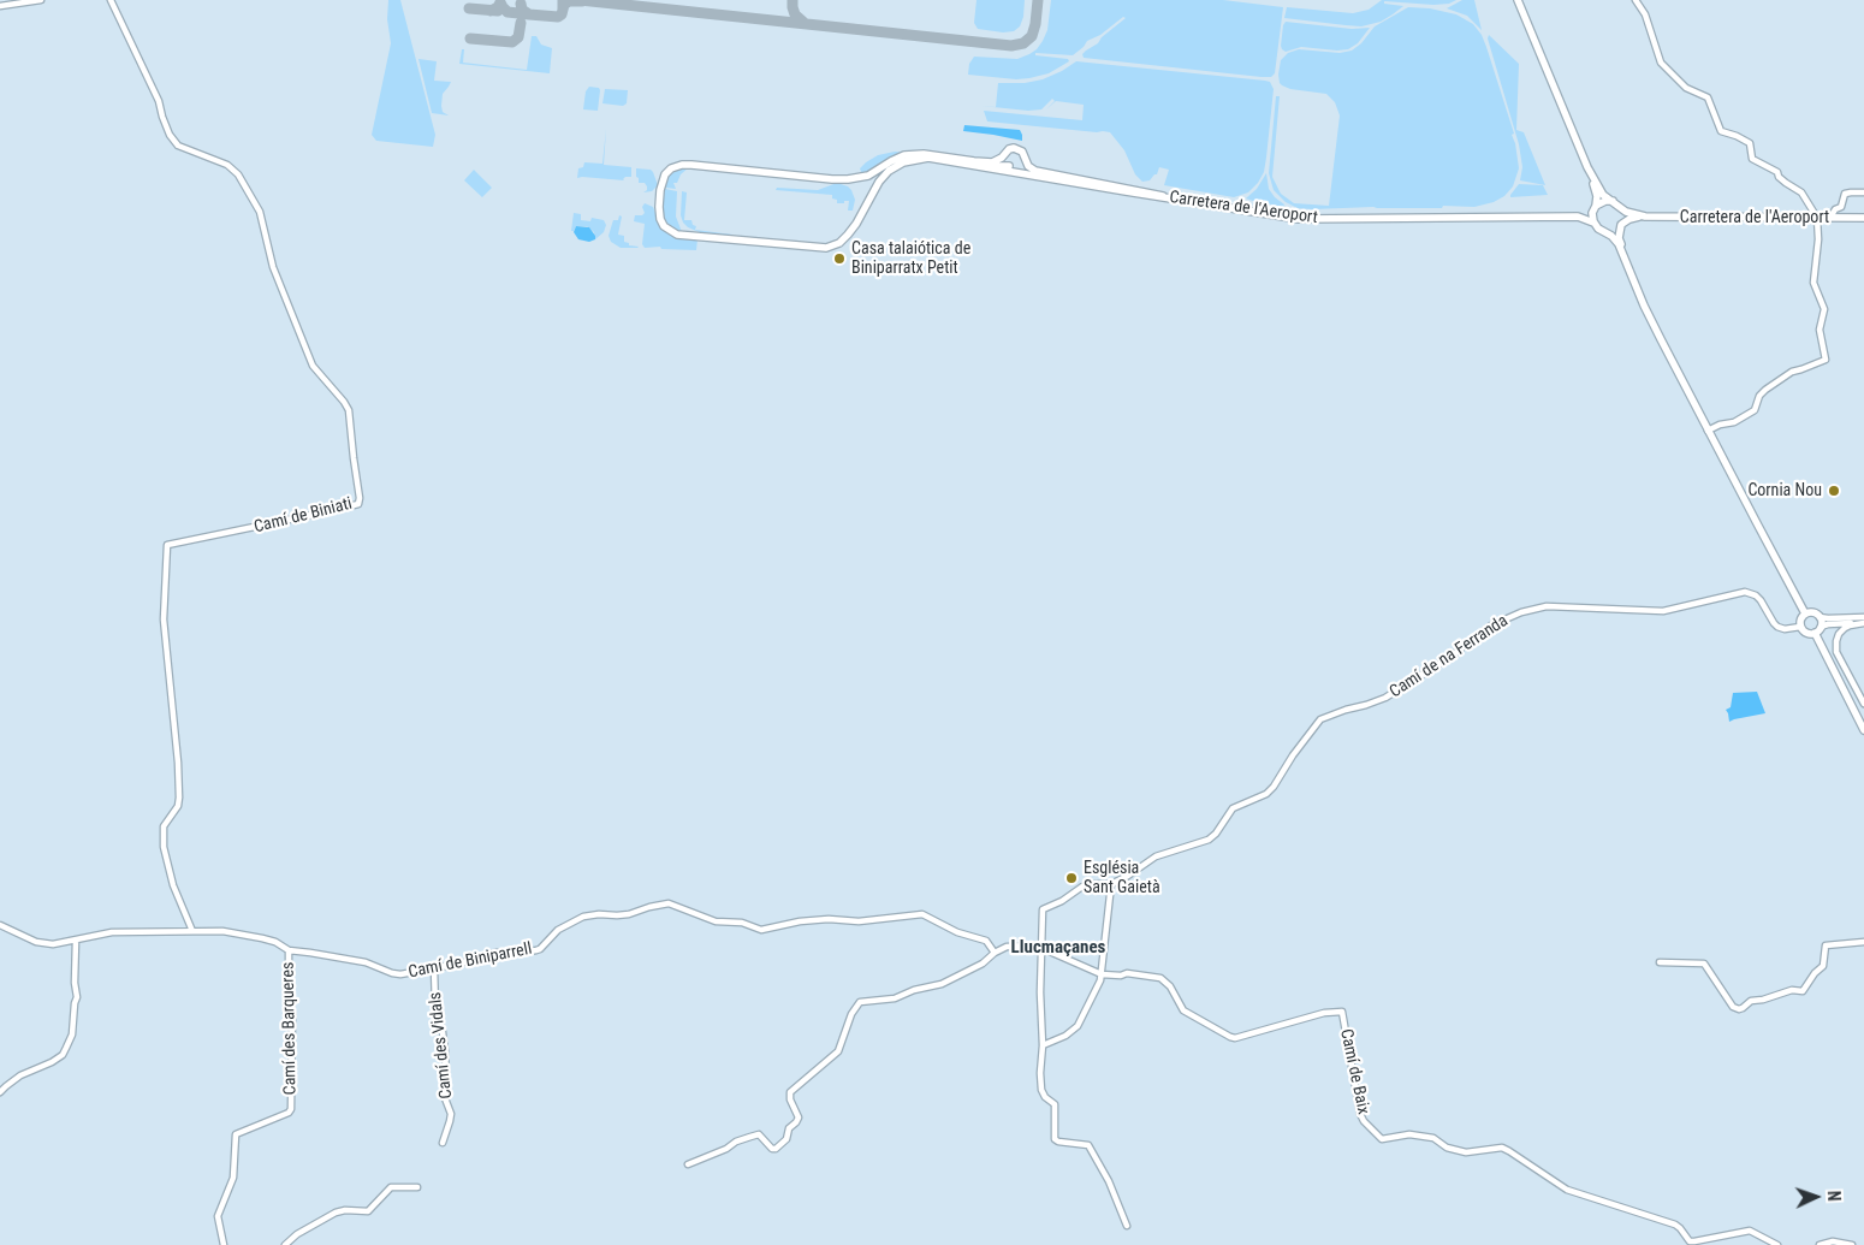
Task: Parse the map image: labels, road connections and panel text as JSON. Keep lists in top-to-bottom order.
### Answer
{
  "streets": {
    "main road": ["Carretera de l'Aeroport"],
    "street": [
      "Camí de Biniati",
      "Camí de na Ferranda",
      "Camí de Biniparrell",
      "Camí des Barqueres",
      "Camí des Vidals",
      "Camí de Baix"
    ]
  },
  "crossings": [
    ["Camí de Biniati", "Camí de Biniparrell"],
    ["Camí de Biniparrell", "Camí des Barqueres"],
    ["Camí de Biniparrell", "Camí des Vidals"]
  ],
  "districts": ["Llucmaçanes"],
  "places": ["Casa talaiótica de Biniparratx Petit", "Cornia Nou", "Església Sant Gaietà"],
  "north": "right"
}
